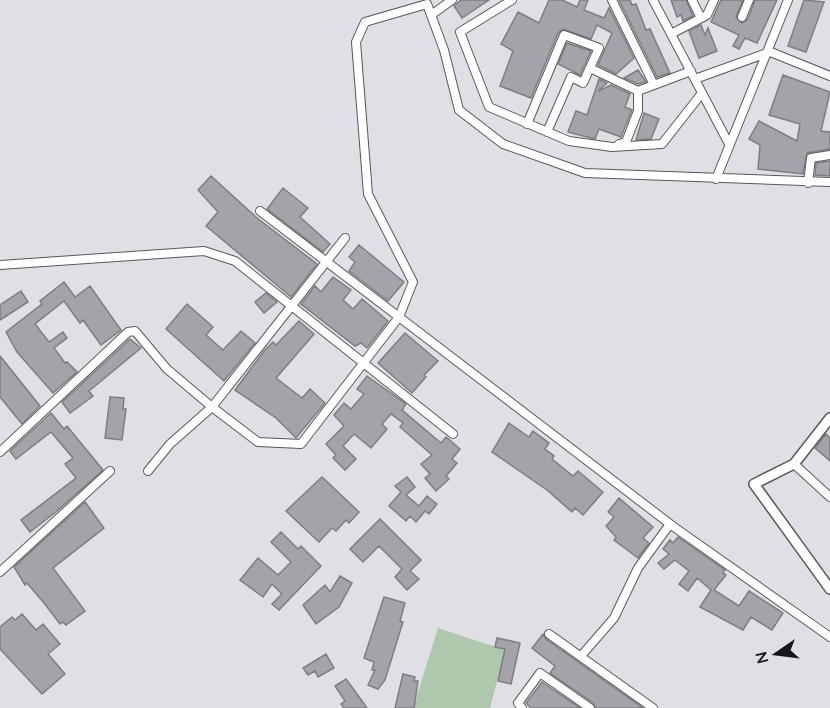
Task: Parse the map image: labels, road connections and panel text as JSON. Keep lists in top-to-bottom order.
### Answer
{
  "north": "left"
}
